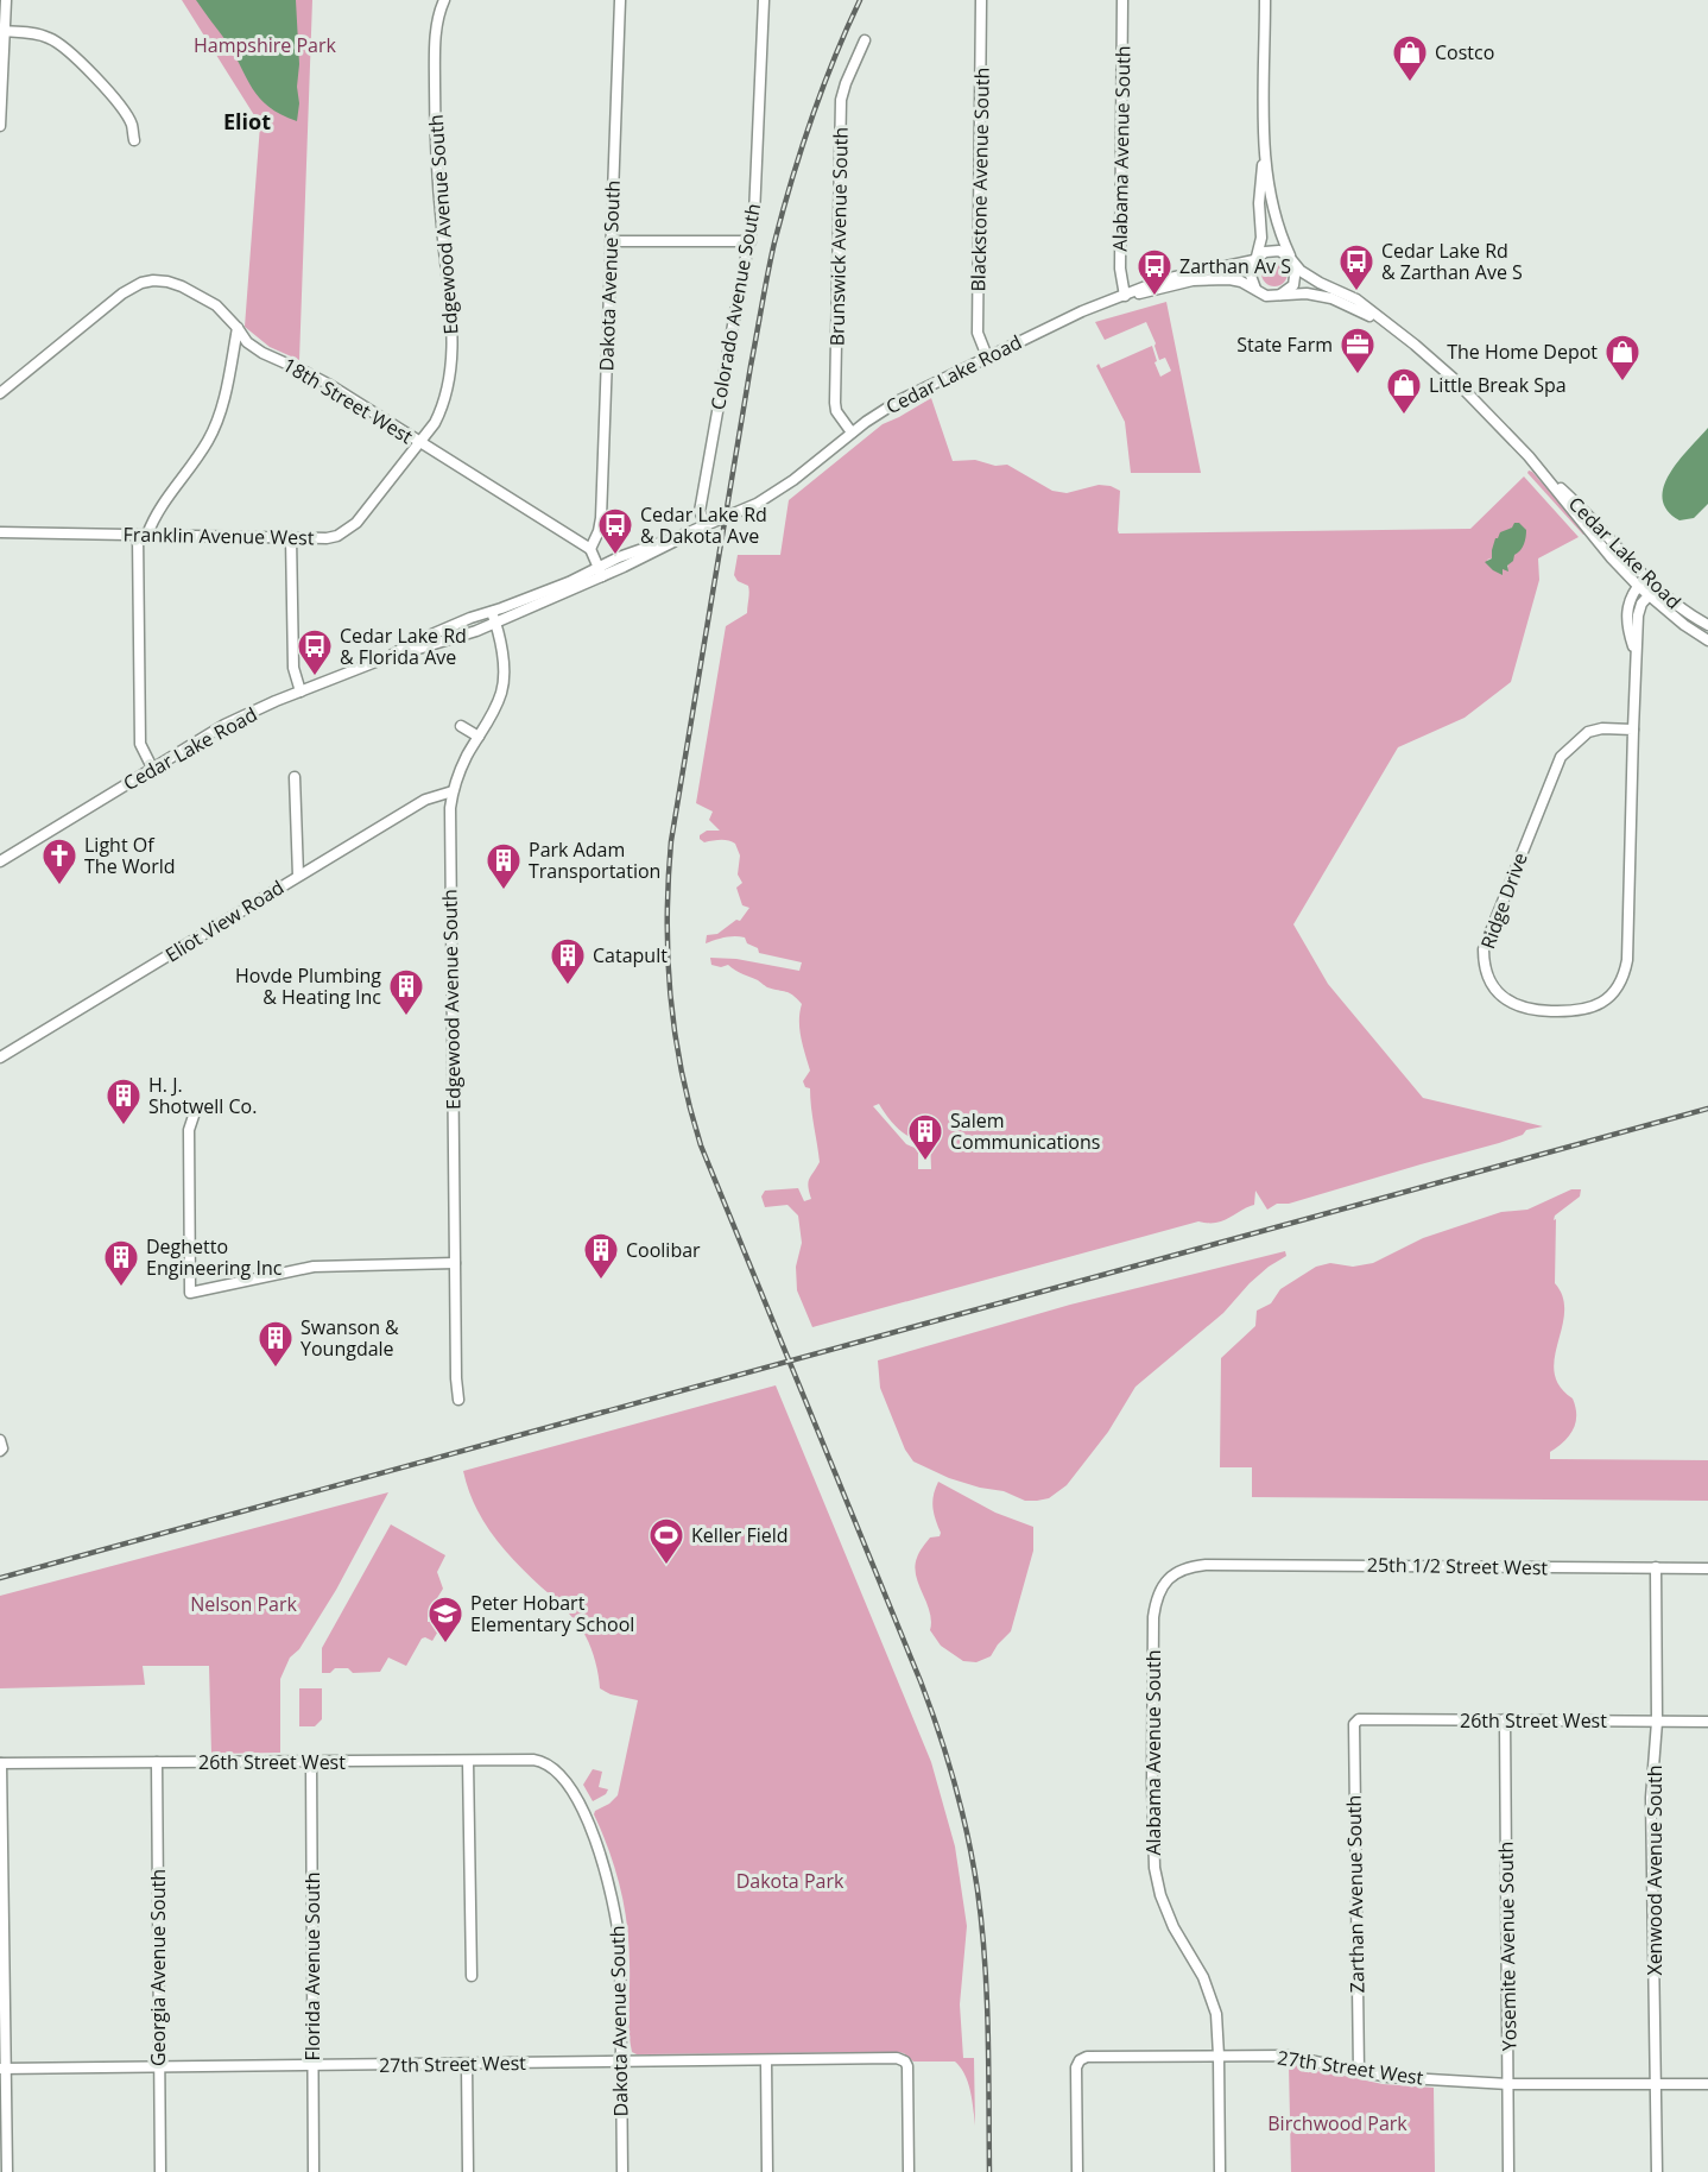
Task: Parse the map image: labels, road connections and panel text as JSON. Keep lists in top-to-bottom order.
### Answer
{
  "streets": {
    "street": [
      "Alabama Avenue South",
      "Blackstone Avenue South",
      "Edgewood Avenue South",
      "Brunswick Avenue South",
      "Dakota Avenue South",
      "Colorado Avenue South",
      "Cedar Lake Road",
      "18th Street West",
      "Franklin Avenue West",
      "Ridge Drive",
      "Eliot View Road",
      "25th 1/2 Street West",
      "26th Street West",
      "Xenwood Avenue South",
      "Zarthan Avenue South",
      "Yosemite Avenue South",
      "Florida Avenue South",
      "Georgia Avenue South",
      "27th Street West"
    ]
  },
  "crossings": [
    ["Alabama Avenue South", "Cedar Lake Road"],
    ["Alabama Avenue South", "25th 1/2 Street West"],
    ["Alabama Avenue South", "27th Street West"],
    ["Blackstone Avenue South", "Cedar Lake Road"],
    ["Edgewood Avenue South", "Cedar Lake Road"],
    ["Edgewood Avenue South", "18th Street West"],
    ["Edgewood Avenue South", "Franklin Avenue West"],
    ["Edgewood Avenue South", "Eliot View Road"],
    ["Brunswick Avenue South", "Cedar Lake Road"],
    ["Dakota Avenue South", "26th Street West"],
    ["Dakota Avenue South", "27th Street West"],
    ["Colorado Avenue South", "Cedar Lake Road"],
    ["Cedar Lake Road", "Ridge Drive"],
    ["18th Street West", "Franklin Avenue West"],
    ["25th 1/2 Street West", "Xenwood Avenue South"],
    ["26th Street West", "Xenwood Avenue South"],
    ["26th Street West", "Zarthan Avenue South"],
    ["26th Street West", "Yosemite Avenue South"],
    ["26th Street West", "Florida Avenue South"],
    ["26th Street West", "Georgia Avenue South"],
    ["Xenwood Avenue South", "27th Street West"],
    ["Zarthan Avenue South", "27th Street West"],
    ["Yosemite Avenue South", "27th Street West"],
    ["Florida Avenue South", "27th Street West"],
    ["Georgia Avenue South", "27th Street West"]
  ],
  "districts": ["Eliot"],
  "parks": [
    "Hampshire Park",
    "Nelson Park",
    "Dakota Park",
    "Birchwood Park"
  ],
  "places": {
    "shop": ["Costco", "The Home Depot", "Little Break Spa"],
    "bus stop": [
      "Cedar Lake Rd & Zarthan Ave S",
      "Zarthan Av S",
      "Cedar Lake Rd & Dakota Ave",
      "Cedar Lake Rd & Florida Ave"
    ],
    "office": ["State Farm"],
    "church": ["Light Of The World"],
    "building": [
      "Park Adam Transportation",
      "Catapult",
      "Hovde Plumbing & Heating Inc",
      "H. J. Shotwell Co.",
      "Salem Communications",
      "Coolibar",
      "Deghetto Engineering Inc",
      "Swanson & Youngdale"
    ],
    "sports": ["Keller Field"],
    "school or university": ["Peter Hobart Elementary School"]
  }
}
